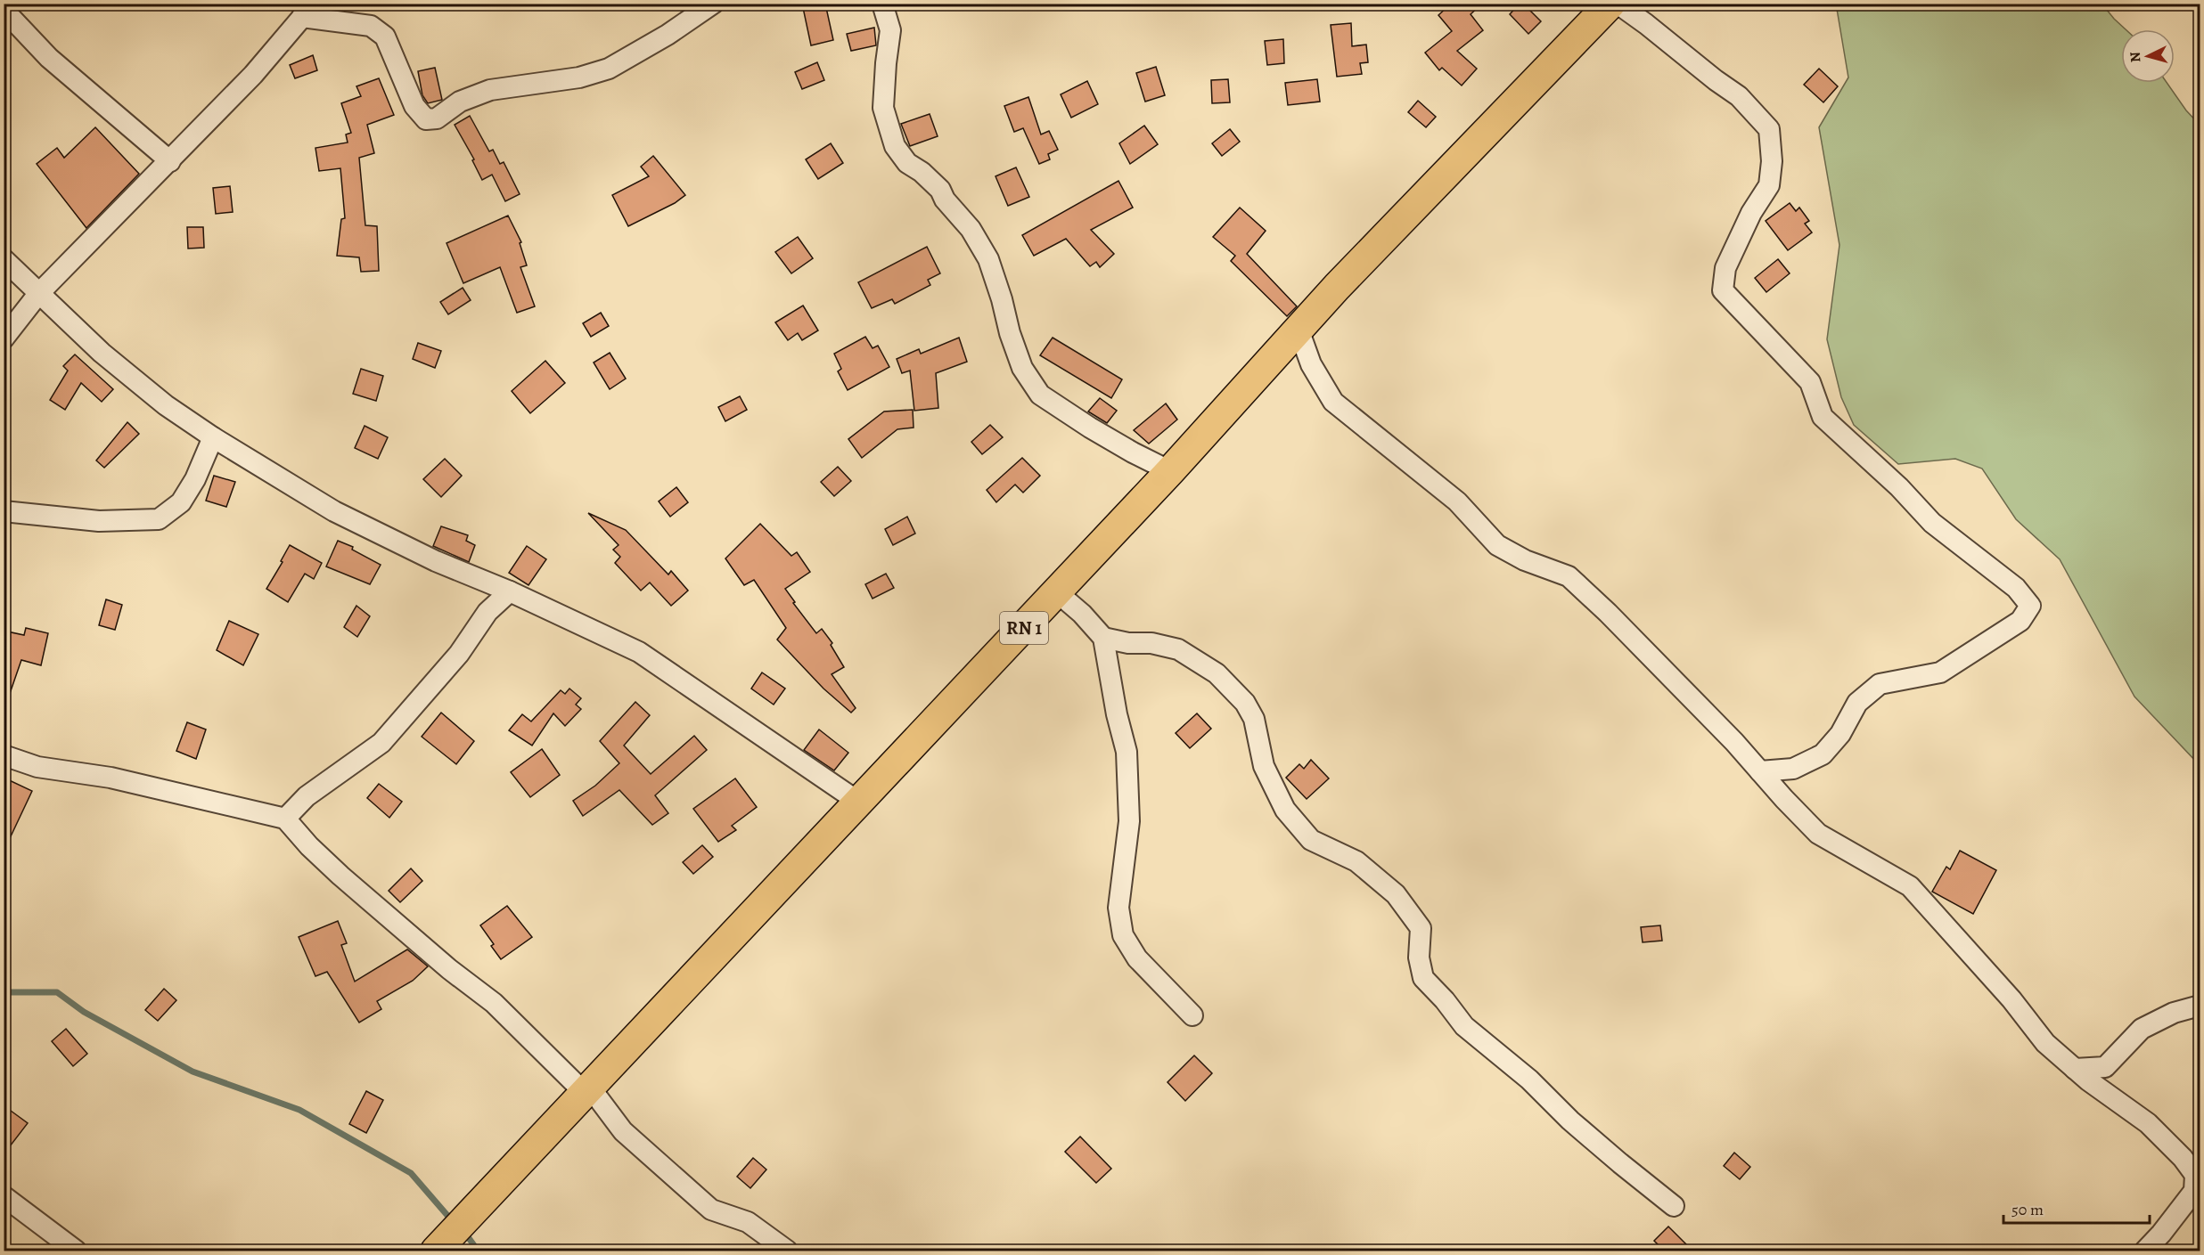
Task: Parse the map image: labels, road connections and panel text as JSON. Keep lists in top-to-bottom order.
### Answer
{
  "streets": {
    "main road": ["RN 1"]
  },
  "scale_bar": "50 m",
  "north": "left"
}
